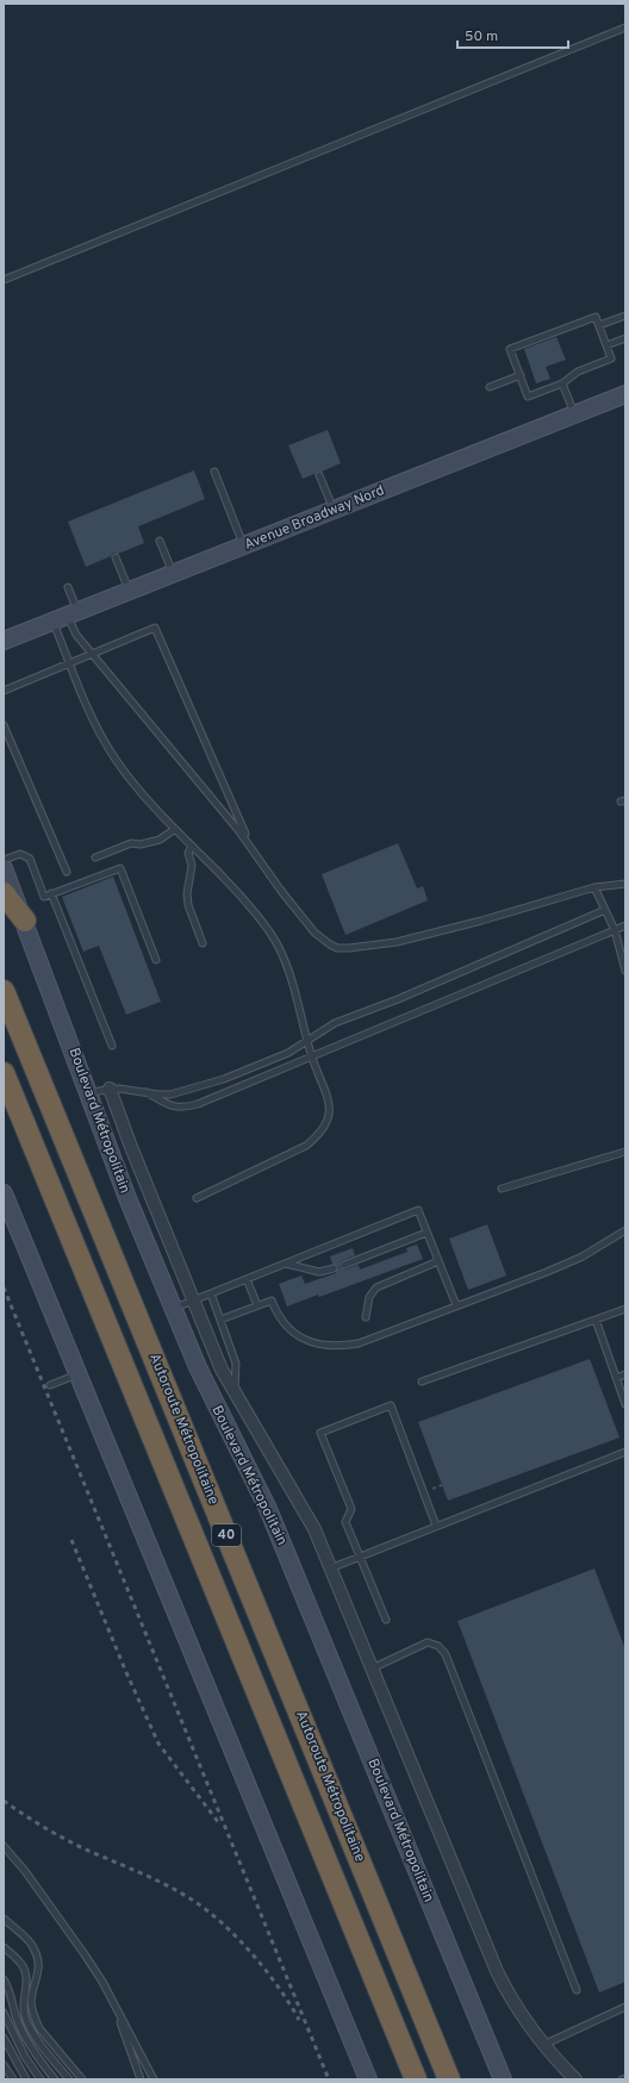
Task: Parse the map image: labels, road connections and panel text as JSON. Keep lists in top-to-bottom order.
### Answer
{
  "streets": {
    "highway": ["Autoroute Métropolitaine", "40"],
    "main road": ["Avenue Broadway Nord", "Boulevard Métropolitain"]
  },
  "scale_bar": "50 m"
}
